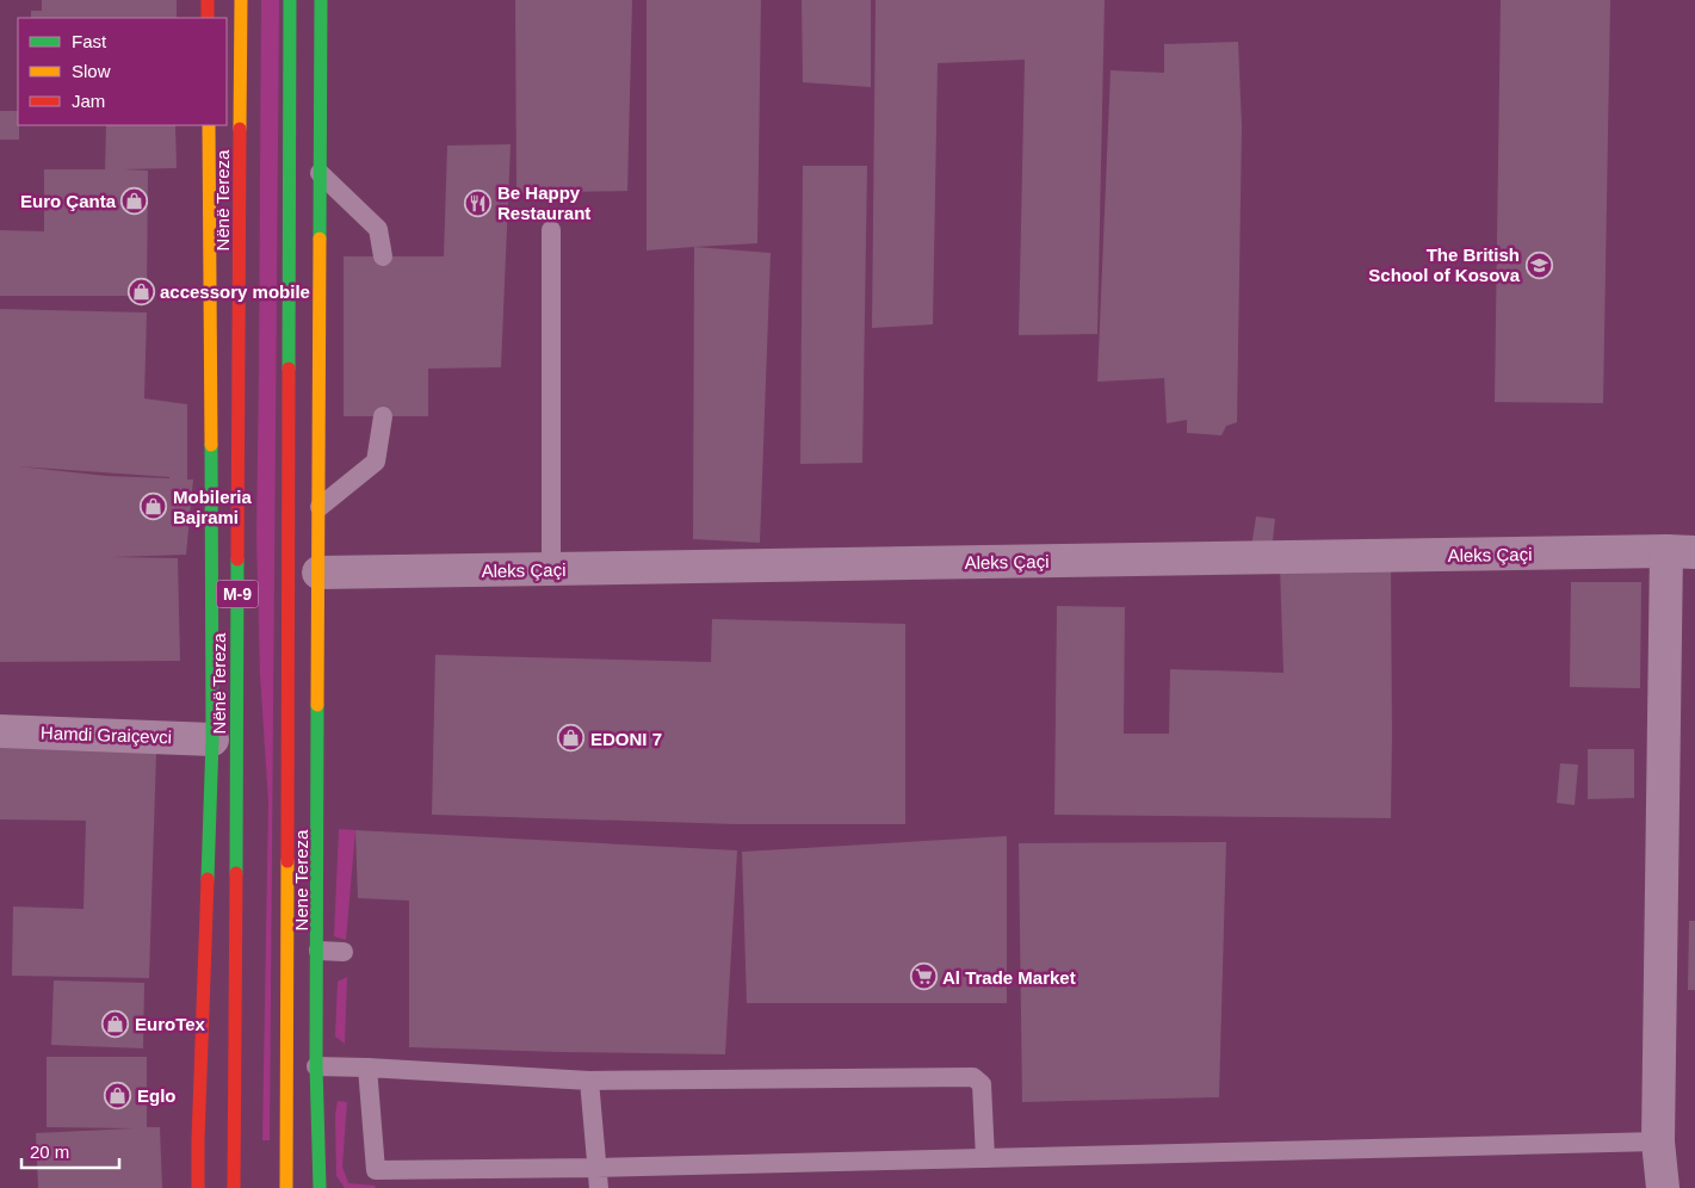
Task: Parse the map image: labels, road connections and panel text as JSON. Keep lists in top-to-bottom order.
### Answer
{
  "streets": {
    "main road": ["Nënë Tereza", "M-9", "Nene Tereza"],
    "street": ["Aleks Çaçi", "Hamdi Graiçevci"]
  },
  "crossings": [
    ["Nënë Tereza", "Hamdi Graiçevci"],
    ["Aleks Çaçi", "Nene Tereza"]
  ],
  "places": {
    "shop": [
      "Euro Çanta",
      "accessory mobile",
      "Mobileria Bajrami",
      "EDONI 7",
      "EuroTex",
      "Eglo"
    ],
    "restaurant": ["Be Happy Restaurant"],
    "school or university": ["The British School of Kosova"],
    "supermarket": ["Al Trade Market"]
  },
  "legend": ["Fast", "Slow", "Jam"],
  "scale_bar": "20 m"
}
